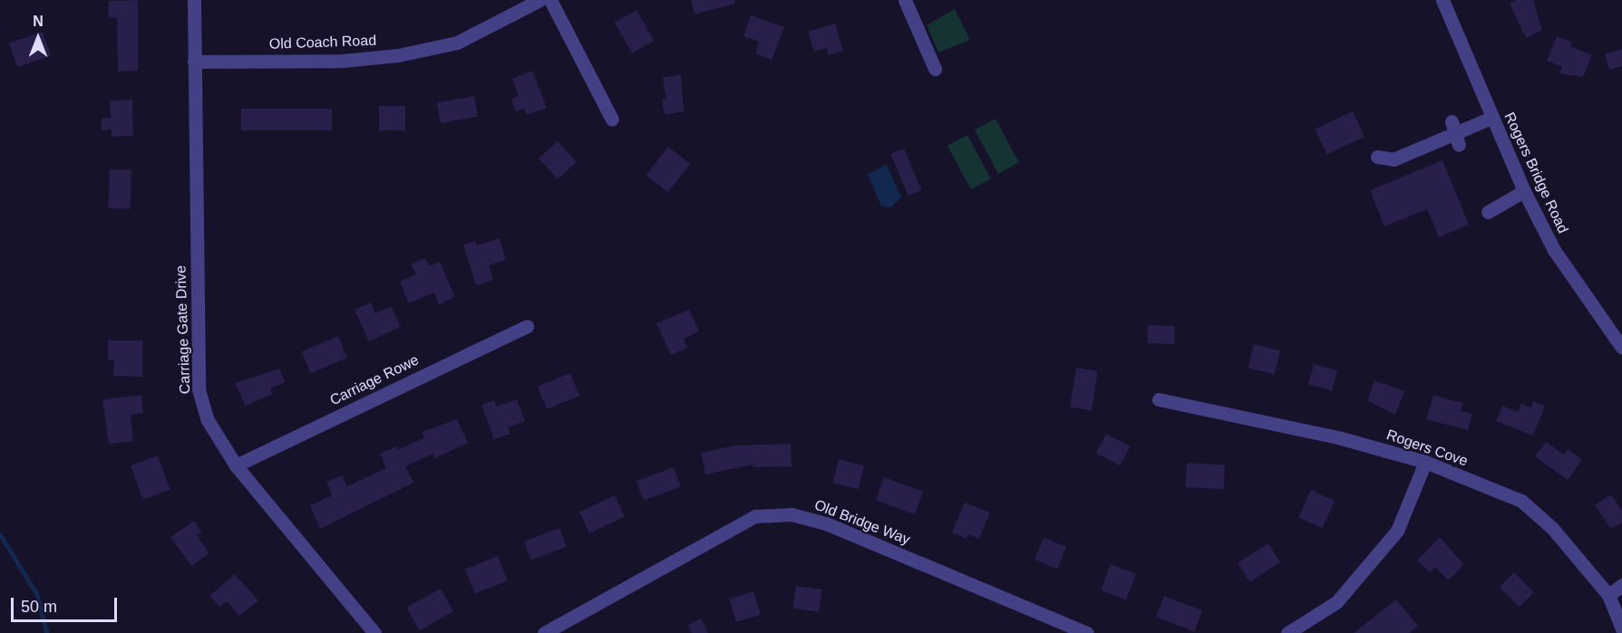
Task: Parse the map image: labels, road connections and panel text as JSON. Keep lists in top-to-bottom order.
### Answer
{
  "streets": {
    "street": [
      "Old Coach Road",
      "Rogers Bridge Road",
      "Carriage Gate Drive",
      "Carriage Rowe",
      "Rogers Cove",
      "Old Bridge Way"
    ]
  },
  "crossings": [
    ["Old Coach Road", "Carriage Gate Drive"],
    ["Carriage Gate Drive", "Carriage Rowe"]
  ],
  "scale_bar": "50 m",
  "north": "top"
}
